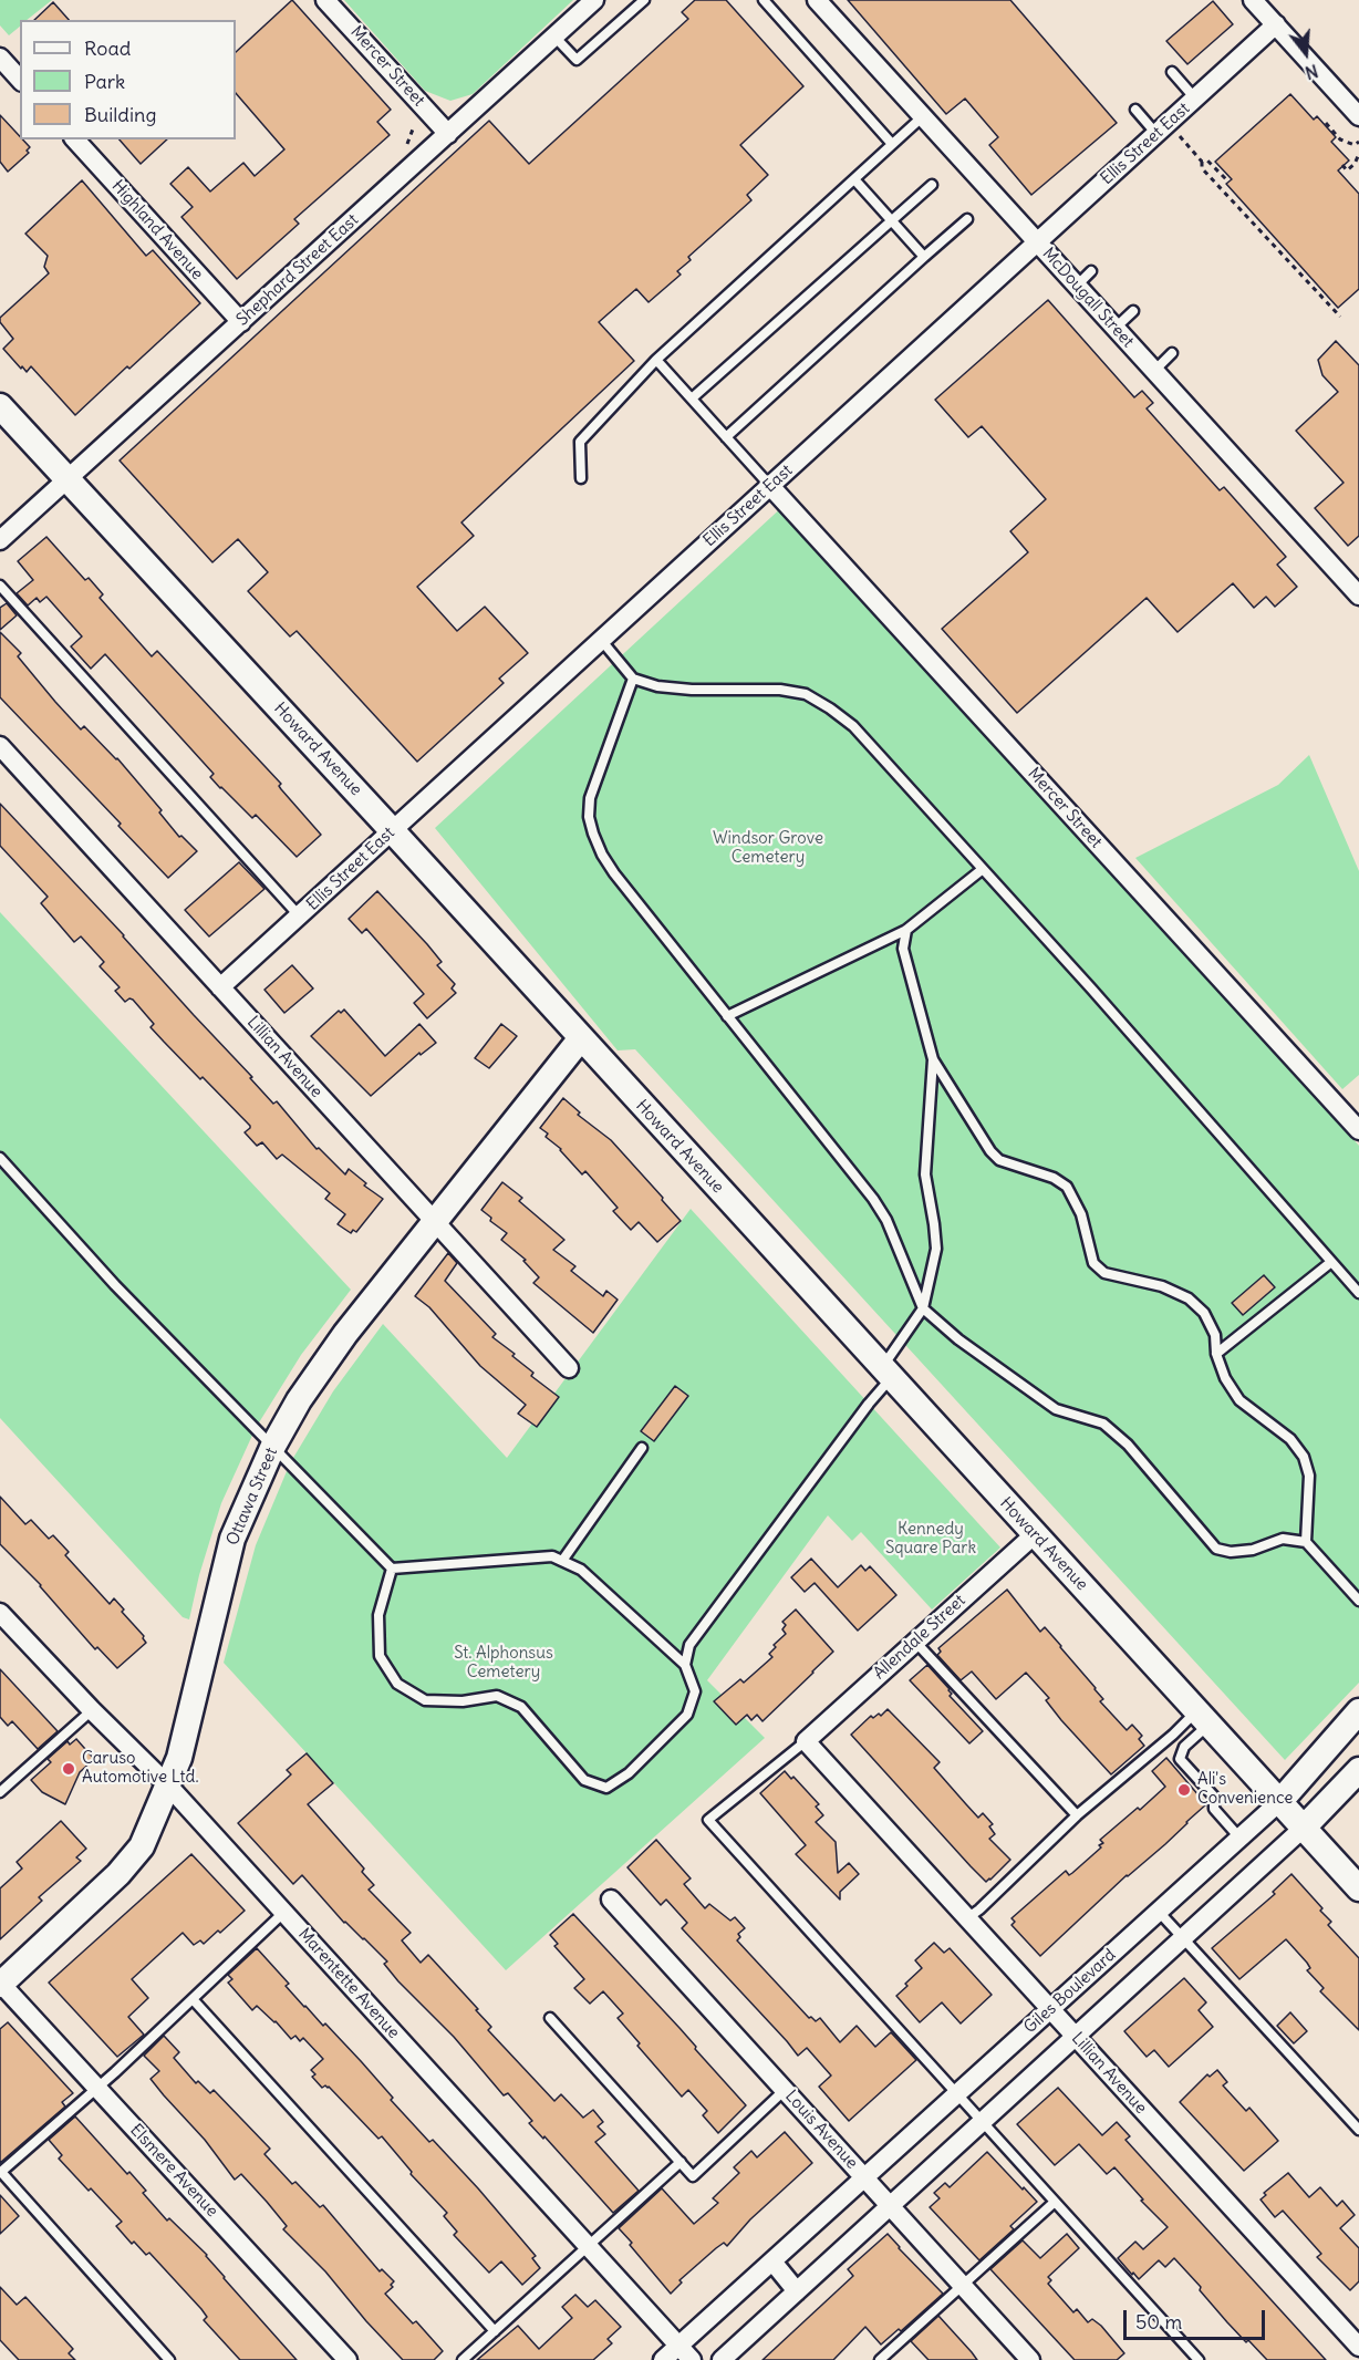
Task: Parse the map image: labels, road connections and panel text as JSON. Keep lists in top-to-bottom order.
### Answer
{
  "streets": {
    "main road": ["Howard Avenue", "Ottawa Street", "Giles Boulevard"],
    "street": [
      "Mercer Street",
      "Ellis Street East",
      "Highland Avenue",
      "Shephard Street East",
      "McDougall Street",
      "Lillian Avenue",
      "Allendale Street",
      "Marentette Avenue",
      "Louis Avenue",
      "Elsmere Avenue"
    ]
  },
  "crossings": [
    ["Mercer Street", "Ellis Street East"],
    ["Mercer Street", "Shephard Street East"],
    ["Ellis Street East", "McDougall Street"],
    ["Ellis Street East", "Howard Avenue"],
    ["Ellis Street East", "Lillian Avenue"],
    ["Highland Avenue", "Shephard Street East"],
    ["Shephard Street East", "Howard Avenue"],
    ["Howard Avenue", "Ottawa Street"],
    ["Howard Avenue", "Allendale Street"],
    ["Howard Avenue", "Giles Boulevard"],
    ["Lillian Avenue", "Ottawa Street"],
    ["Lillian Avenue", "Allendale Street"],
    ["Lillian Avenue", "Giles Boulevard"],
    ["Ottawa Street", "Marentette Avenue"],
    ["Ottawa Street", "Elsmere Avenue"],
    ["Marentette Avenue", "Giles Boulevard"],
    ["Giles Boulevard", "Louis Avenue"]
  ],
  "parks": ["Windsor Grove Cemetery", "Kennedy Square Park", "St. Alphonsus Cemetery"],
  "places": ["Caruso Automotive Ltd.", "Ali's Convenience"],
  "legend": ["Road", "Park", "Building"],
  "scale_bar": "50 m",
  "north": "bottom"
}
